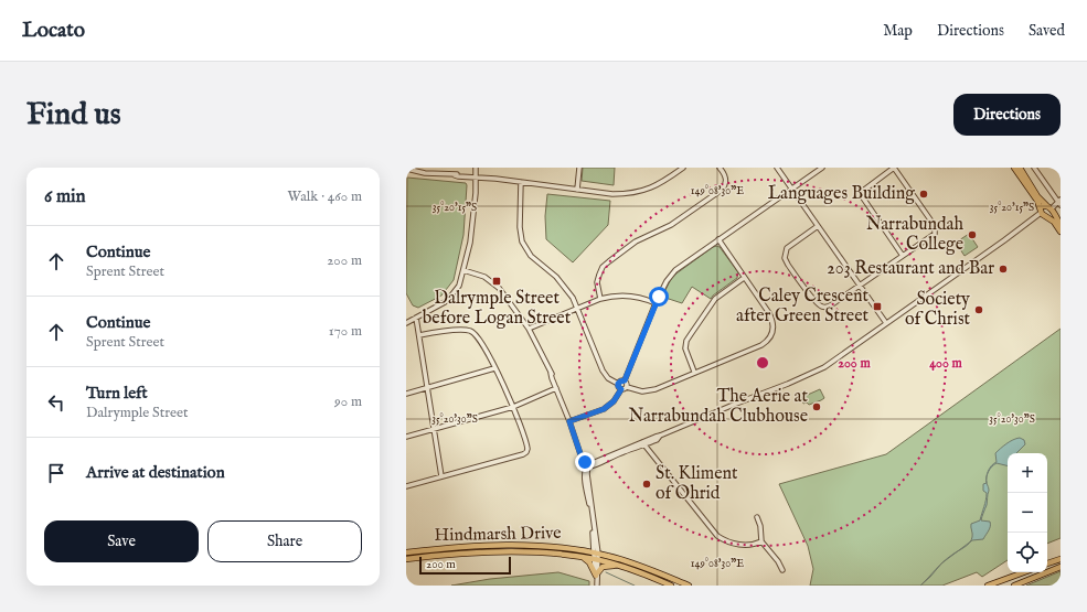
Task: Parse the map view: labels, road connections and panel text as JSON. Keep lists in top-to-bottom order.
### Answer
{
  "streets": {
    "main road": ["Hindmarsh Drive"]
  },
  "places": {
    "other": [
      "Languages Building",
      "Narrabundah College",
      "203 Restaurant and Bar",
      "Society of Christ",
      "The Aerie at Narrabundah Clubhouse",
      "St. Kliment of Ohrid"
    ],
    "transit": ["Dalrymple Street before Logan Street", "Caley Crescent after Green Street"]
  },
  "scale_bar": "200 m",
  "page": {
    "header": "Locato",
    "nav": ["Map", "Directions", "Saved"],
    "buttons": [
      "Directions",
      ["Save", "Share"]
    ],
    "title": "Find us",
    "heading": ["6 min", "Walk · 460 m"],
    "list": [
      ["Continue", "Sprent Street", "200 m"],
      ["Continue", "Sprent Street", "170 m"],
      ["Turn left", "Dalrymple Street", "90 m"],
      "Arrive at destination"
    ],
    "map_buttons": ["+", "−"],
    "scale": "200 m"
  },
  "coordinates": ["149°08'30\"E", "35°20'15\"S", "35°20'30\"S"],
  "rings": ["200 m", "400 m"]
}
